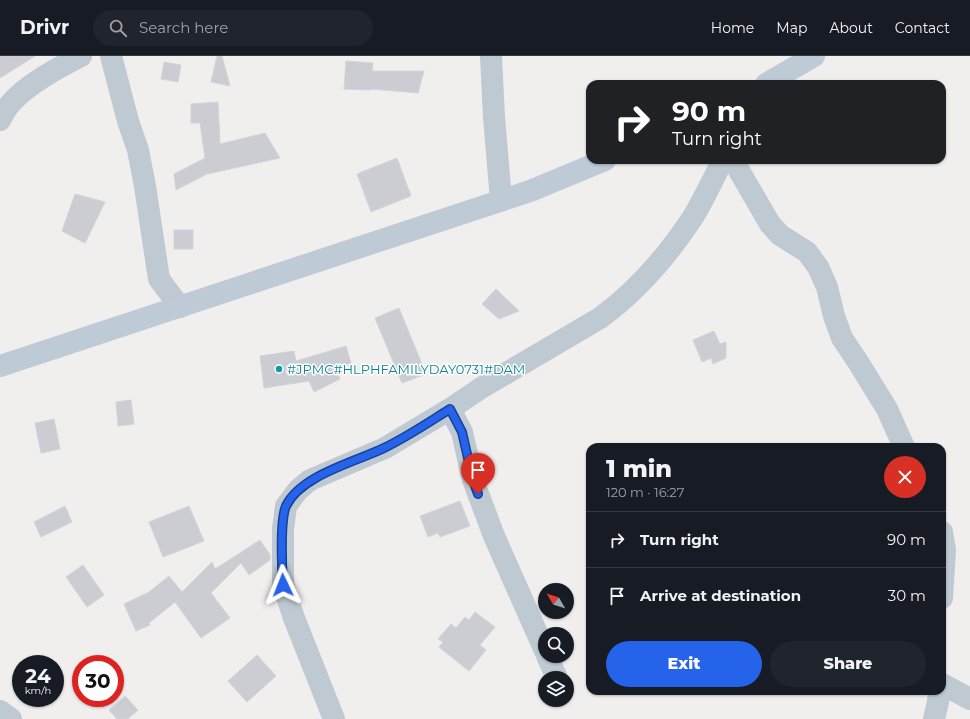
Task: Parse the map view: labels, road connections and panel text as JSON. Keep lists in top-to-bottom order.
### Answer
{
  "places": ["#JPMC#HLPHFAMILYDAY0731#DAM"],
  "north": "top left",
  "page": {
    "header": "Drivr",
    "search": "Search here",
    "nav": [
      "Home",
      "Map",
      "About",
      "Contact"
    ],
    "turn": ["90 m", "Turn right"],
    "heading": ["1 min", "120 m · 16:27"],
    "list": [
      {
        "name": "Turn right",
        "value": "90 m"
      },
      {
        "name": "Arrive at destination",
        "value": "30 m"
      }
    ],
    "buttons": ["Exit", "Share"],
    "speed": "24 km/h",
    "limit": "30"
  }
}
